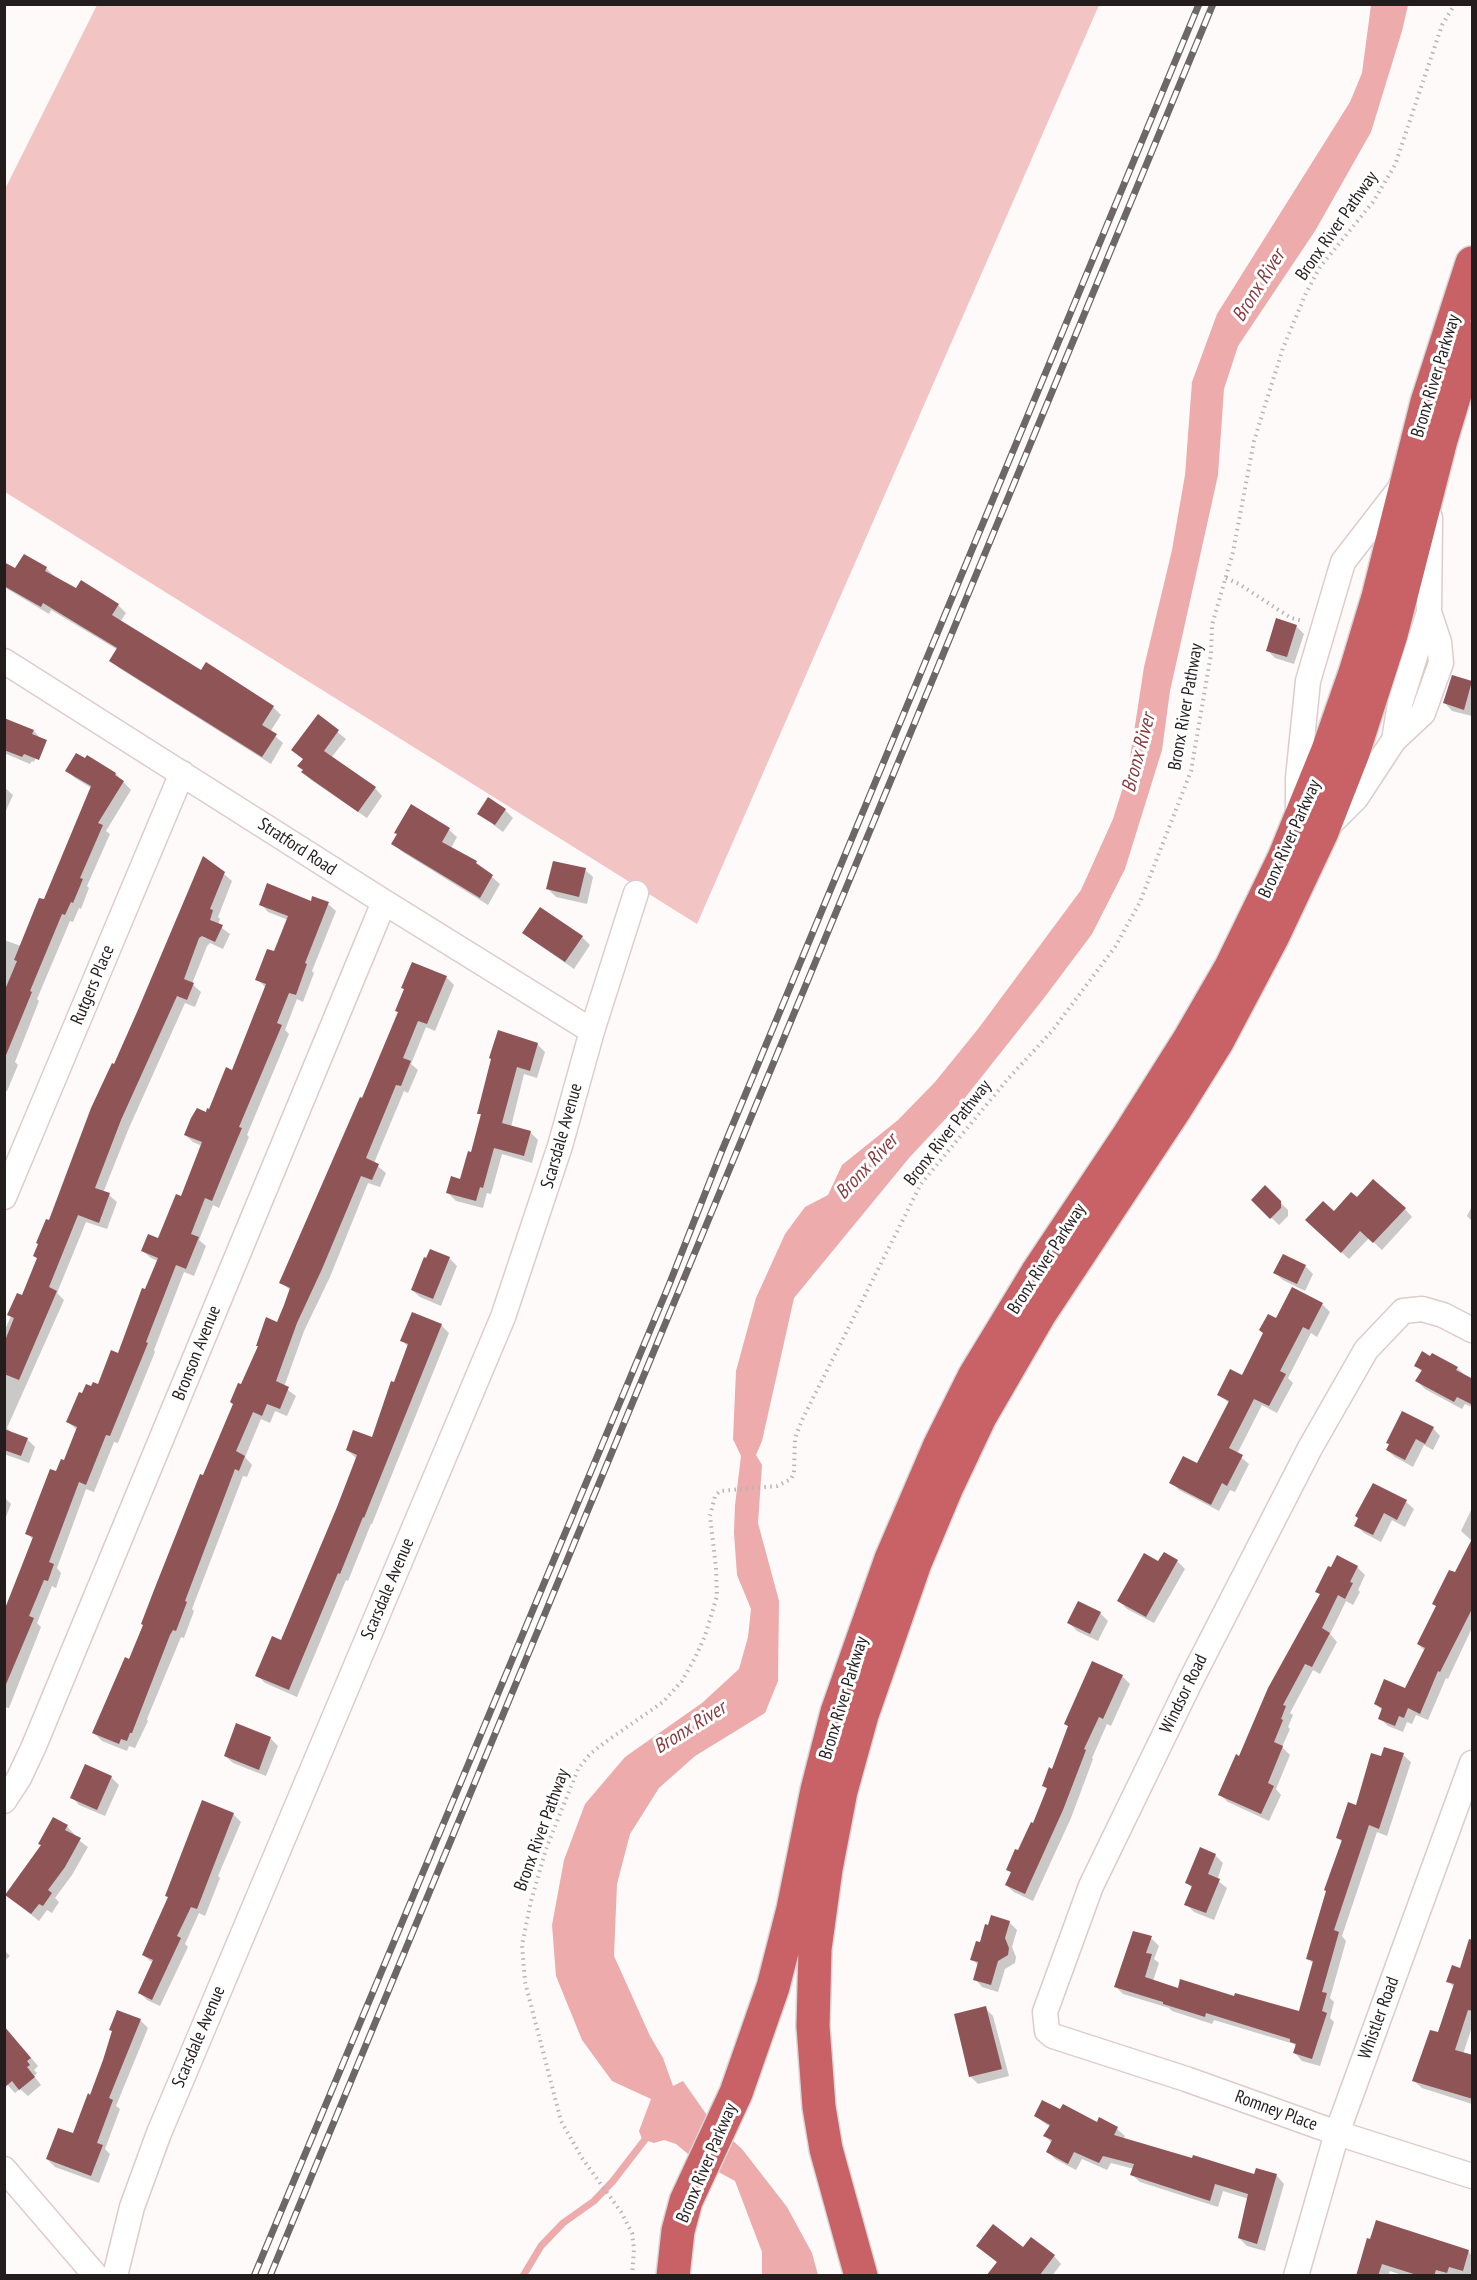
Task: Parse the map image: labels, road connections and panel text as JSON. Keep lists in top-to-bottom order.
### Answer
{
  "streets": {
    "highway": ["Bronx River Parkway"],
    "street": [
      "Stratford Road",
      "Rutgers Place",
      "Scarsdale Avenue",
      "Bronson Avenue",
      "Windsor Road",
      "Whistler Road",
      "Romney Place"
    ],
    "path": ["Bronx River Pathway"]
  },
  "crossings": [
    ["Stratford Road", "Rutgers Place"],
    ["Stratford Road", "Scarsdale Avenue"],
    ["Stratford Road", "Bronson Avenue"],
    ["Windsor Road", "Romney Place"],
    ["Whistler Road", "Romney Place"]
  ],
  "water": ["Bronx River"]
}
